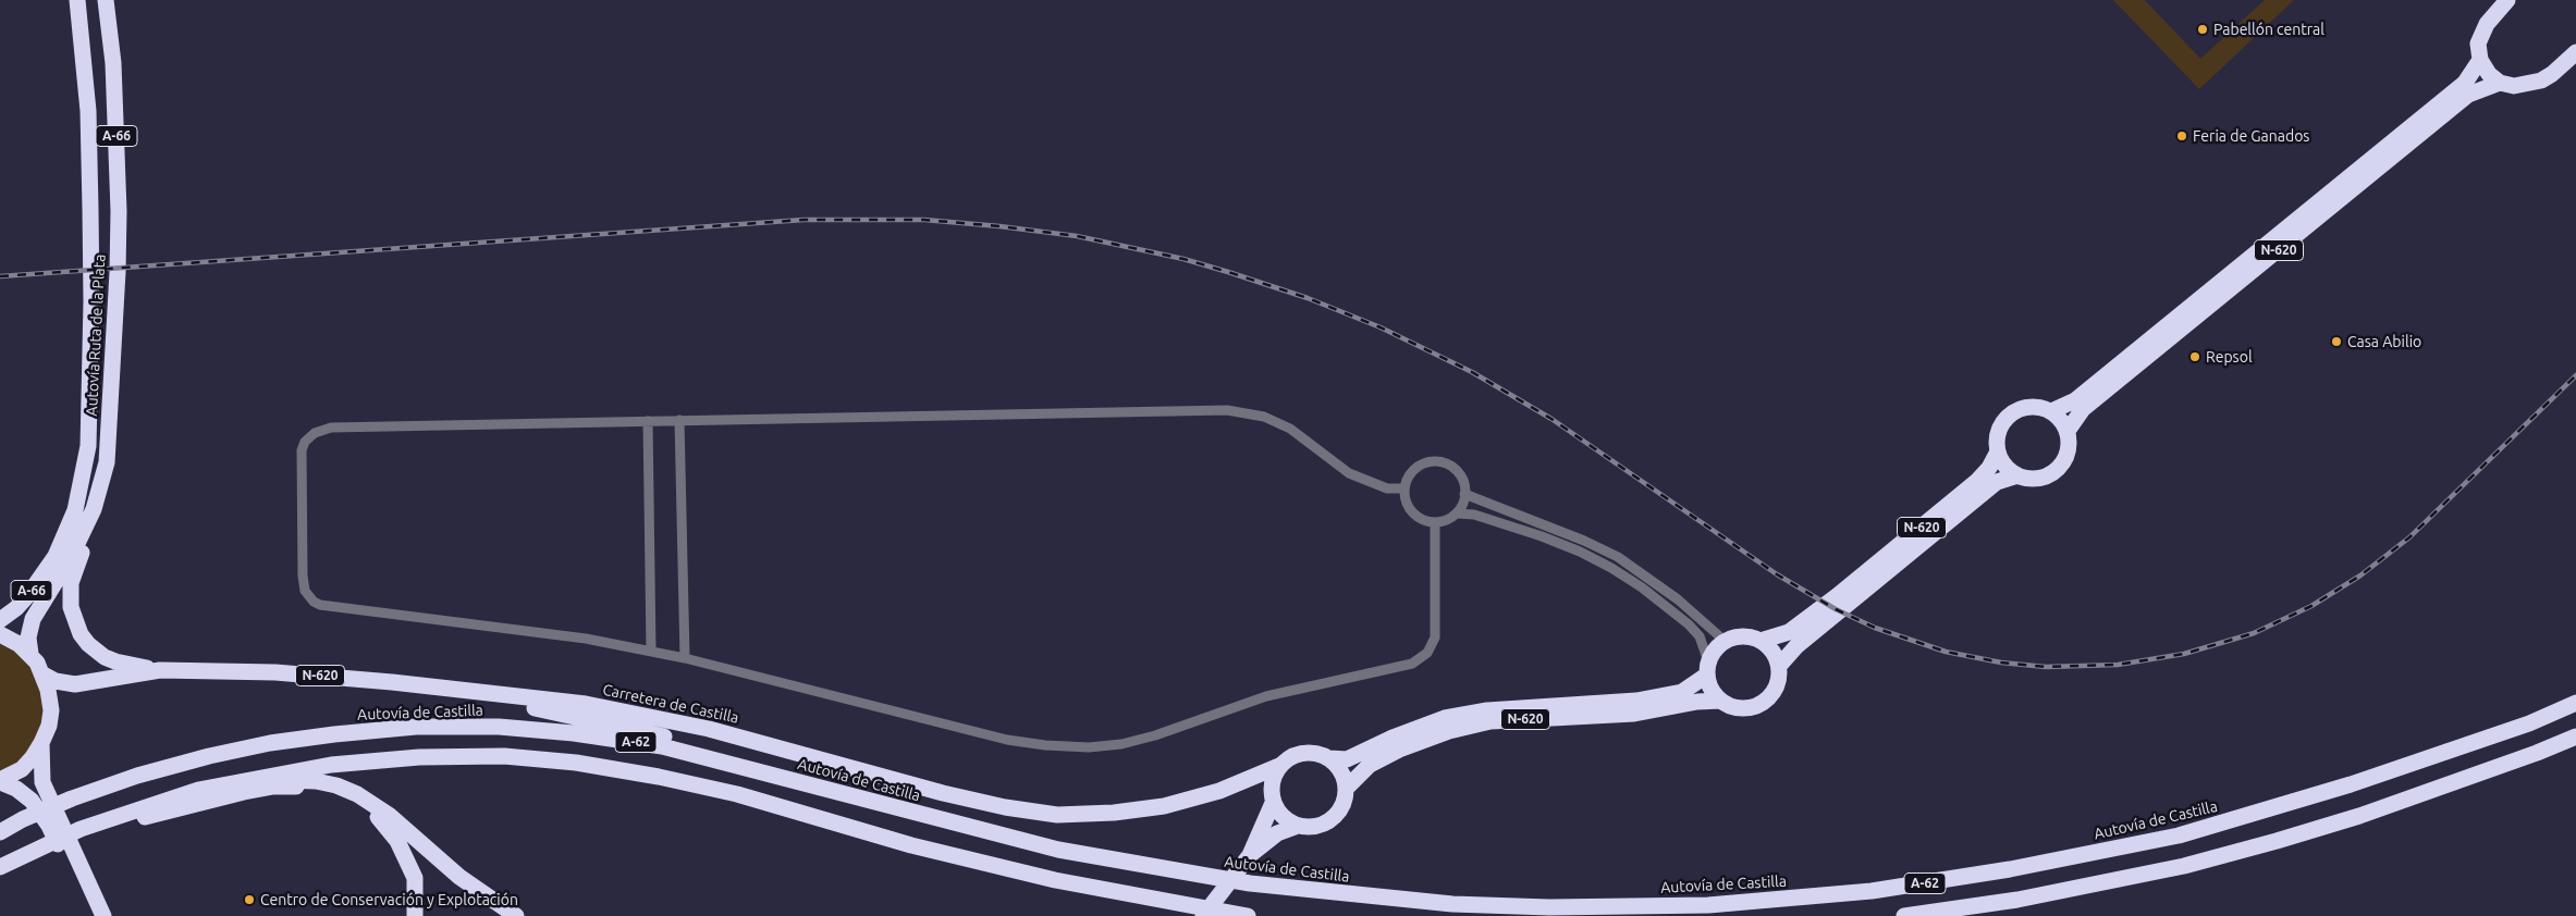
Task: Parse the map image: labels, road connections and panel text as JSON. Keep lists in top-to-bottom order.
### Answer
{
  "streets": {
    "highway": [
      "A-66",
      "N-620",
      "Autovía Ruta de la Plata",
      "Carretera de Castilla",
      "Autovía de Castilla",
      "A-62"
    ]
  },
  "crossings": [
    ["N-620", "Carretera de Castilla"]
  ],
  "places": [
    "Pabellón central",
    "Feria de Ganados",
    "Casa Abilio",
    "Repsol",
    "Centro de Conservación y Explotación"
  ]
}
